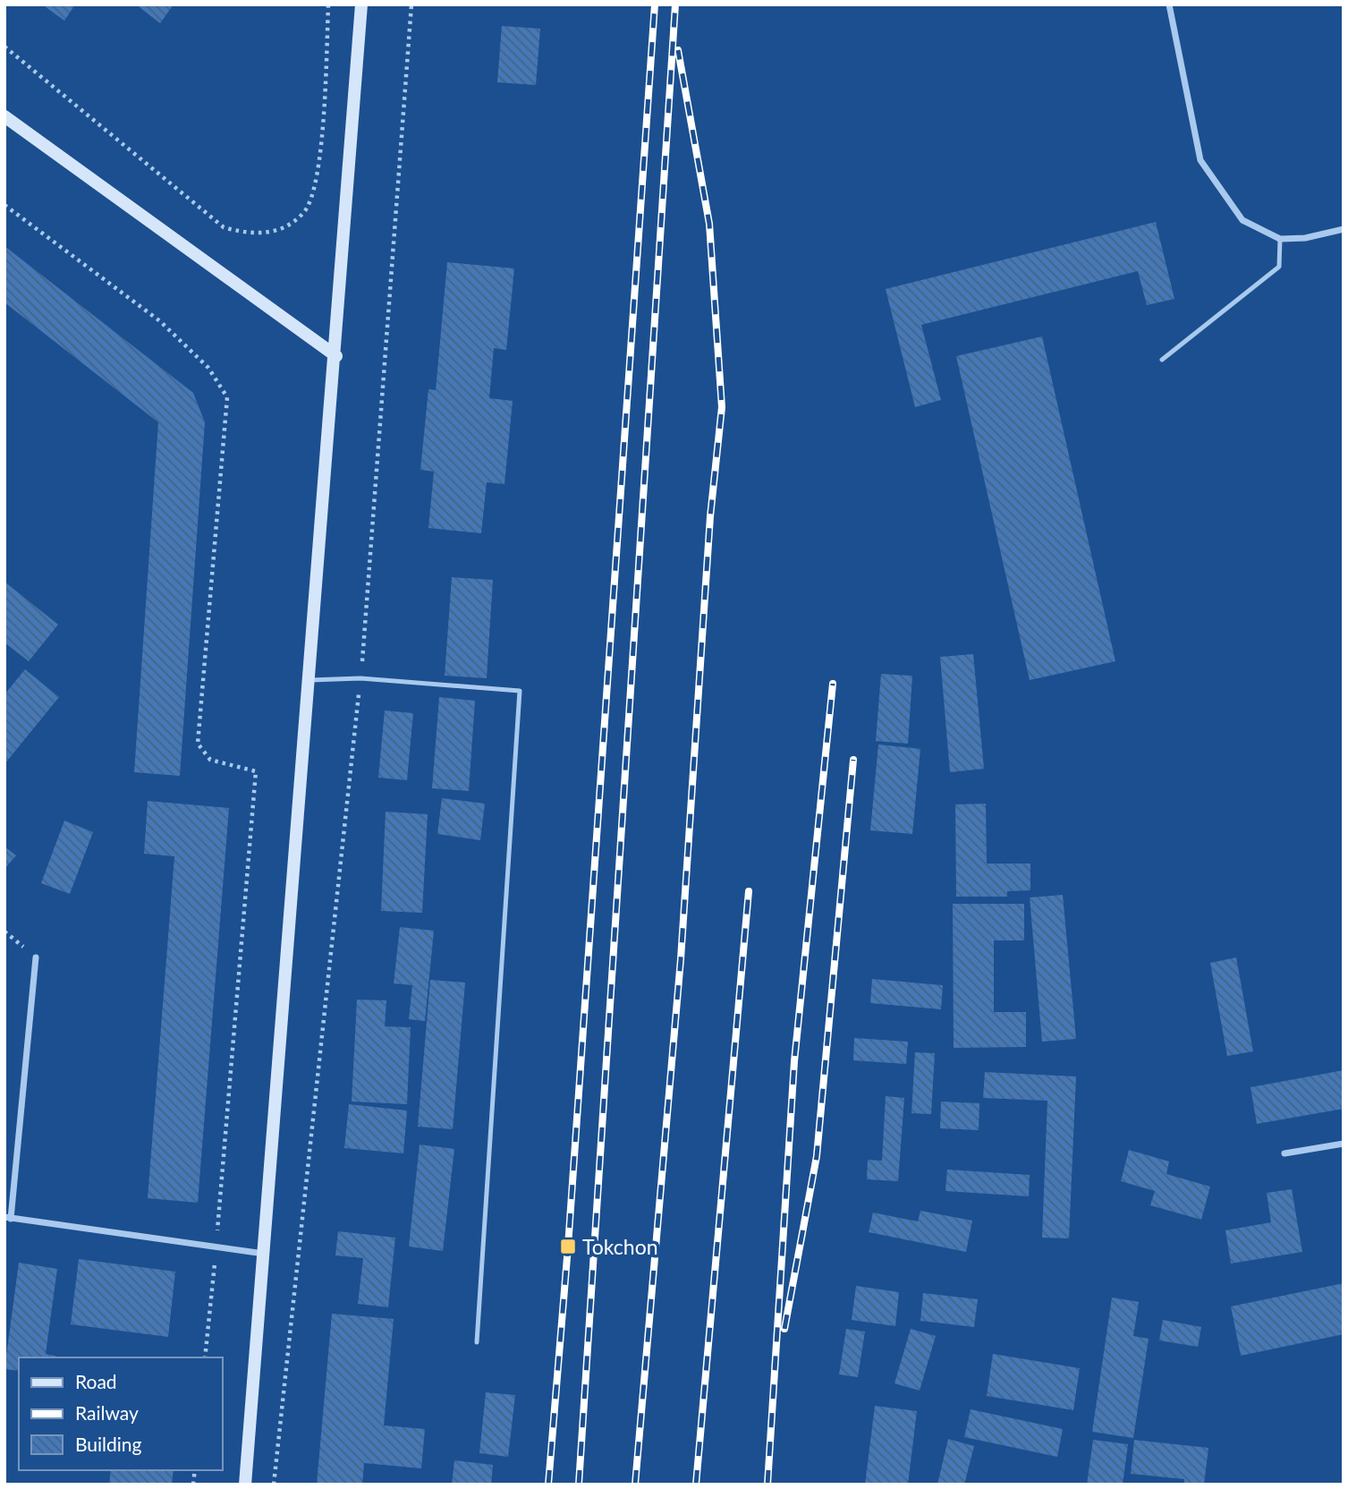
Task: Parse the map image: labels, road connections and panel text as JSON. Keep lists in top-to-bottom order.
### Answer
{
  "places": {
    "transit": ["Tokchon"]
  },
  "legend": ["Road", "Railway", "Building"]
}
